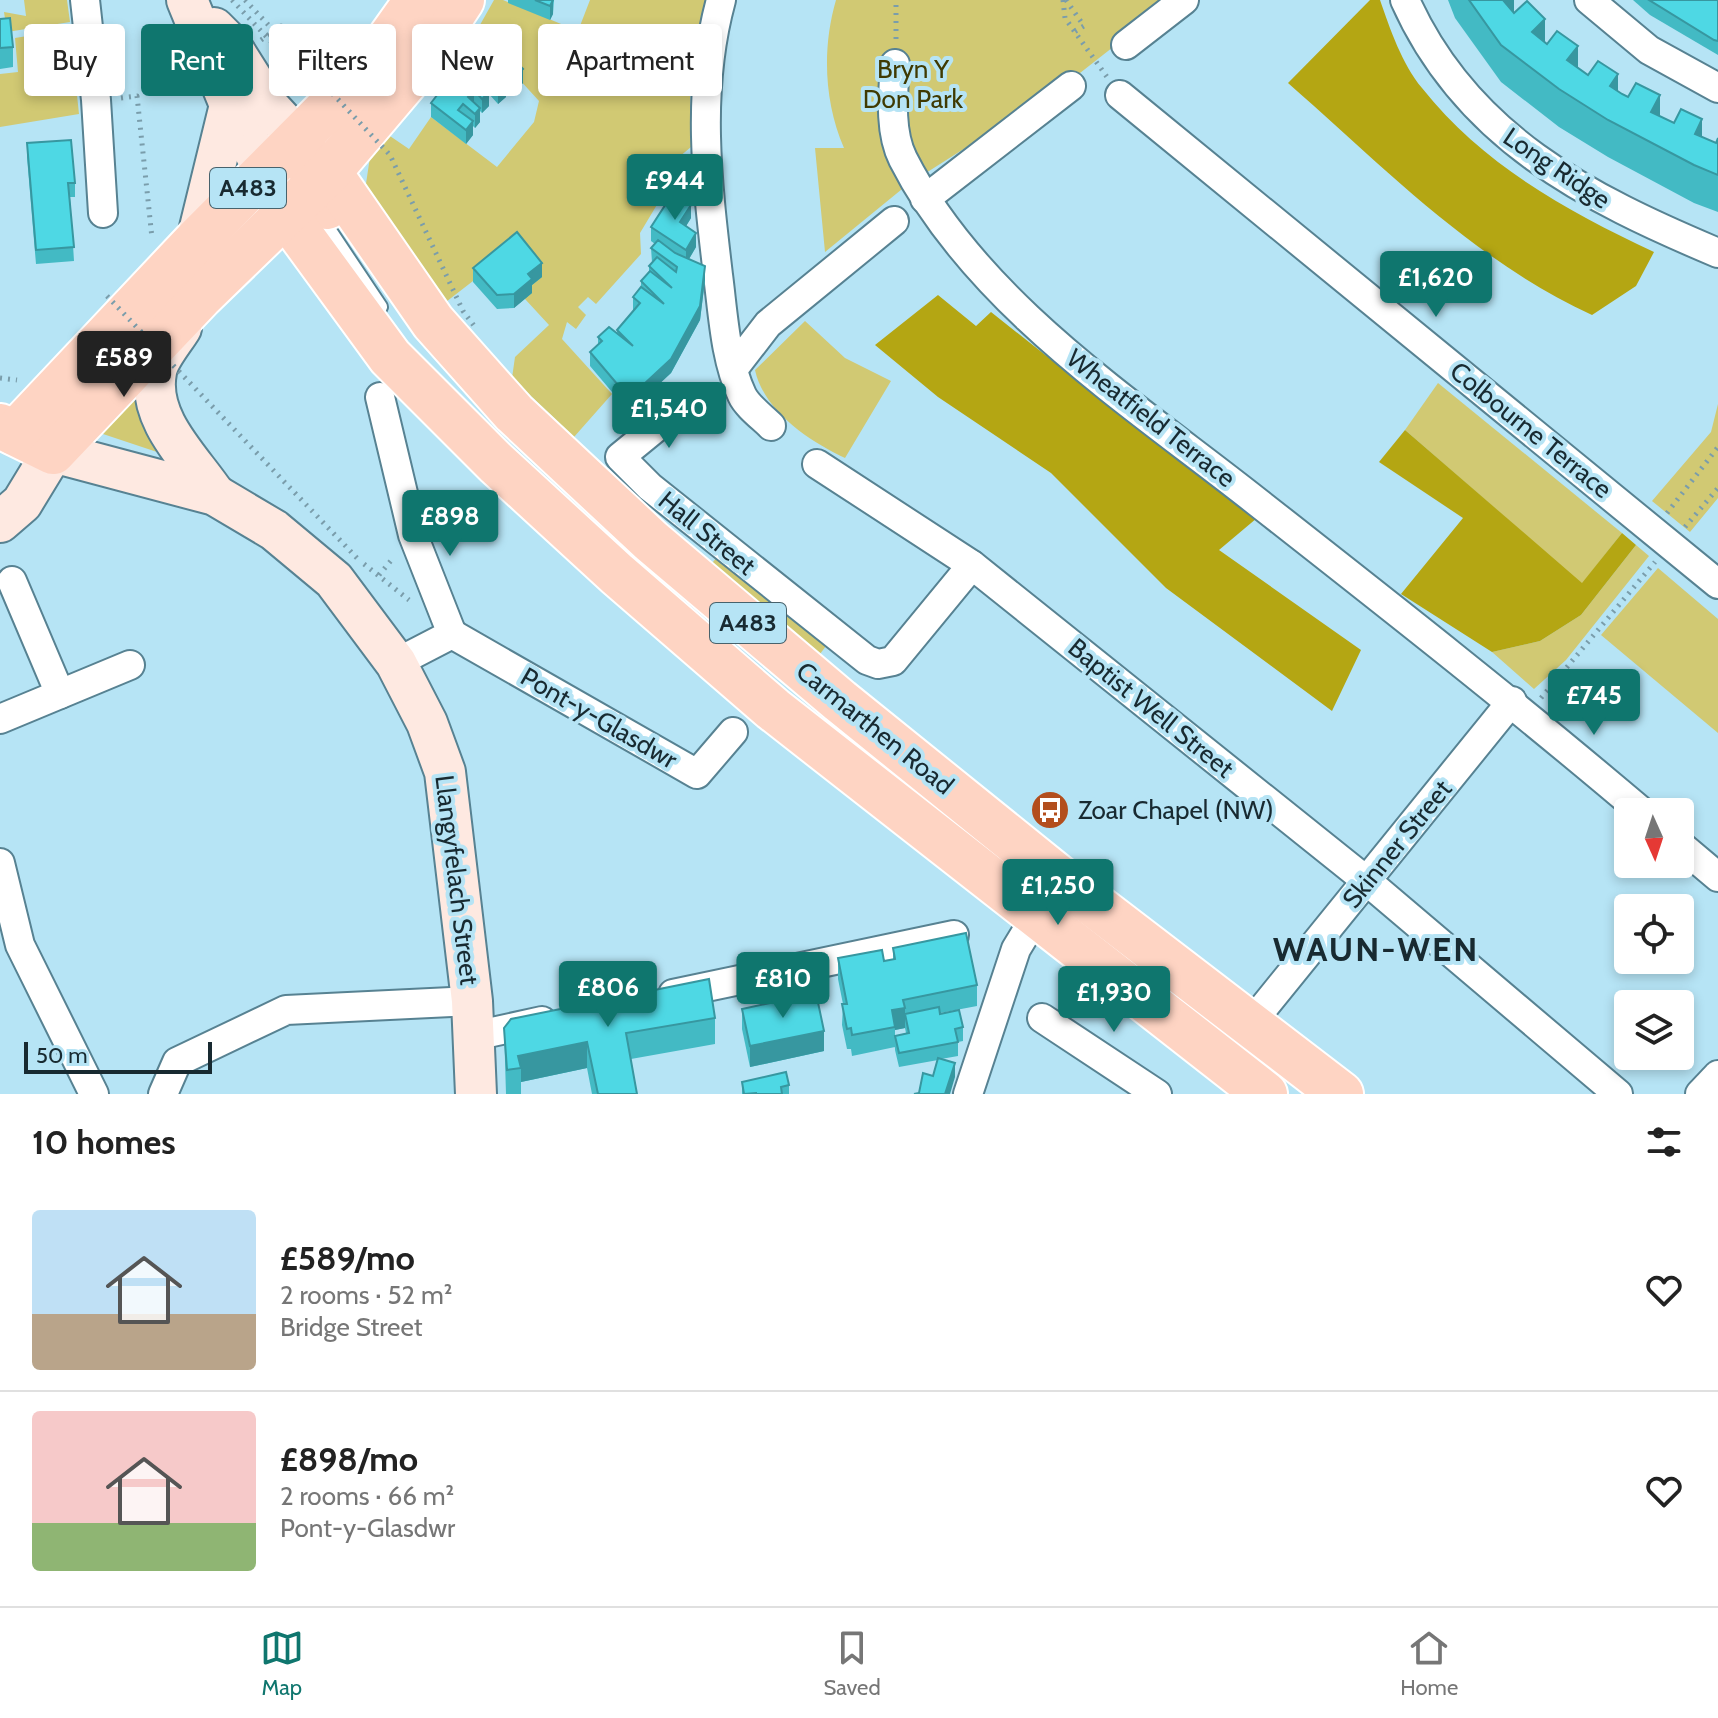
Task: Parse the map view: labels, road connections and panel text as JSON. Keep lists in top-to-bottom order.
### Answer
{
  "streets": {
    "main road": ["A483", "Carmarthen Road", "Llangyfelach Street"],
    "street": [
      "Long Ridge",
      "Wheatfield Terrace",
      "Colbourne Terrace",
      "Hall Street",
      "Baptist Well Street",
      "Pont-y-Glasdwr",
      "Skinner Street"
    ]
  },
  "crossings": [
    ["A483", "Carmarthen Road"],
    ["A483", "Llangyfelach Street"],
    ["Wheatfield Terrace", "Skinner Street"],
    ["Hall Street", "Baptist Well Street"],
    ["Baptist Well Street", "Skinner Street"],
    ["Carmarthen Road", "Skinner Street"]
  ],
  "districts": ["WAUN-WEN"],
  "parks": ["Bryn Y Don Park"],
  "places": {
    "bus stop": ["Zoar Chapel (NW)"]
  },
  "scale_bar": "50 m",
  "north": "bottom",
  "page": {
    "chip": [
      "Buy",
      "Rent",
      "Filters",
      "New",
      "Apartment"
    ],
    "price": [
      "£944",
      "£1,620",
      "£589",
      "£1,540",
      "£898",
      "£745",
      "£1,250",
      "£810",
      "£806",
      "£1,930"
    ],
    "scale": "50 m",
    "heading": "10 homes",
    "list": [
      {
        "name": "£589/mo",
        "note": "2 rooms · 52 m² · Bridge Street"
      },
      {
        "name": "£898/mo",
        "note": "2 rooms · 66 m² · Pont-y-Glasdwr"
      }
    ],
    "tabs": ["Map", "Saved", "Home"]
  }
}
